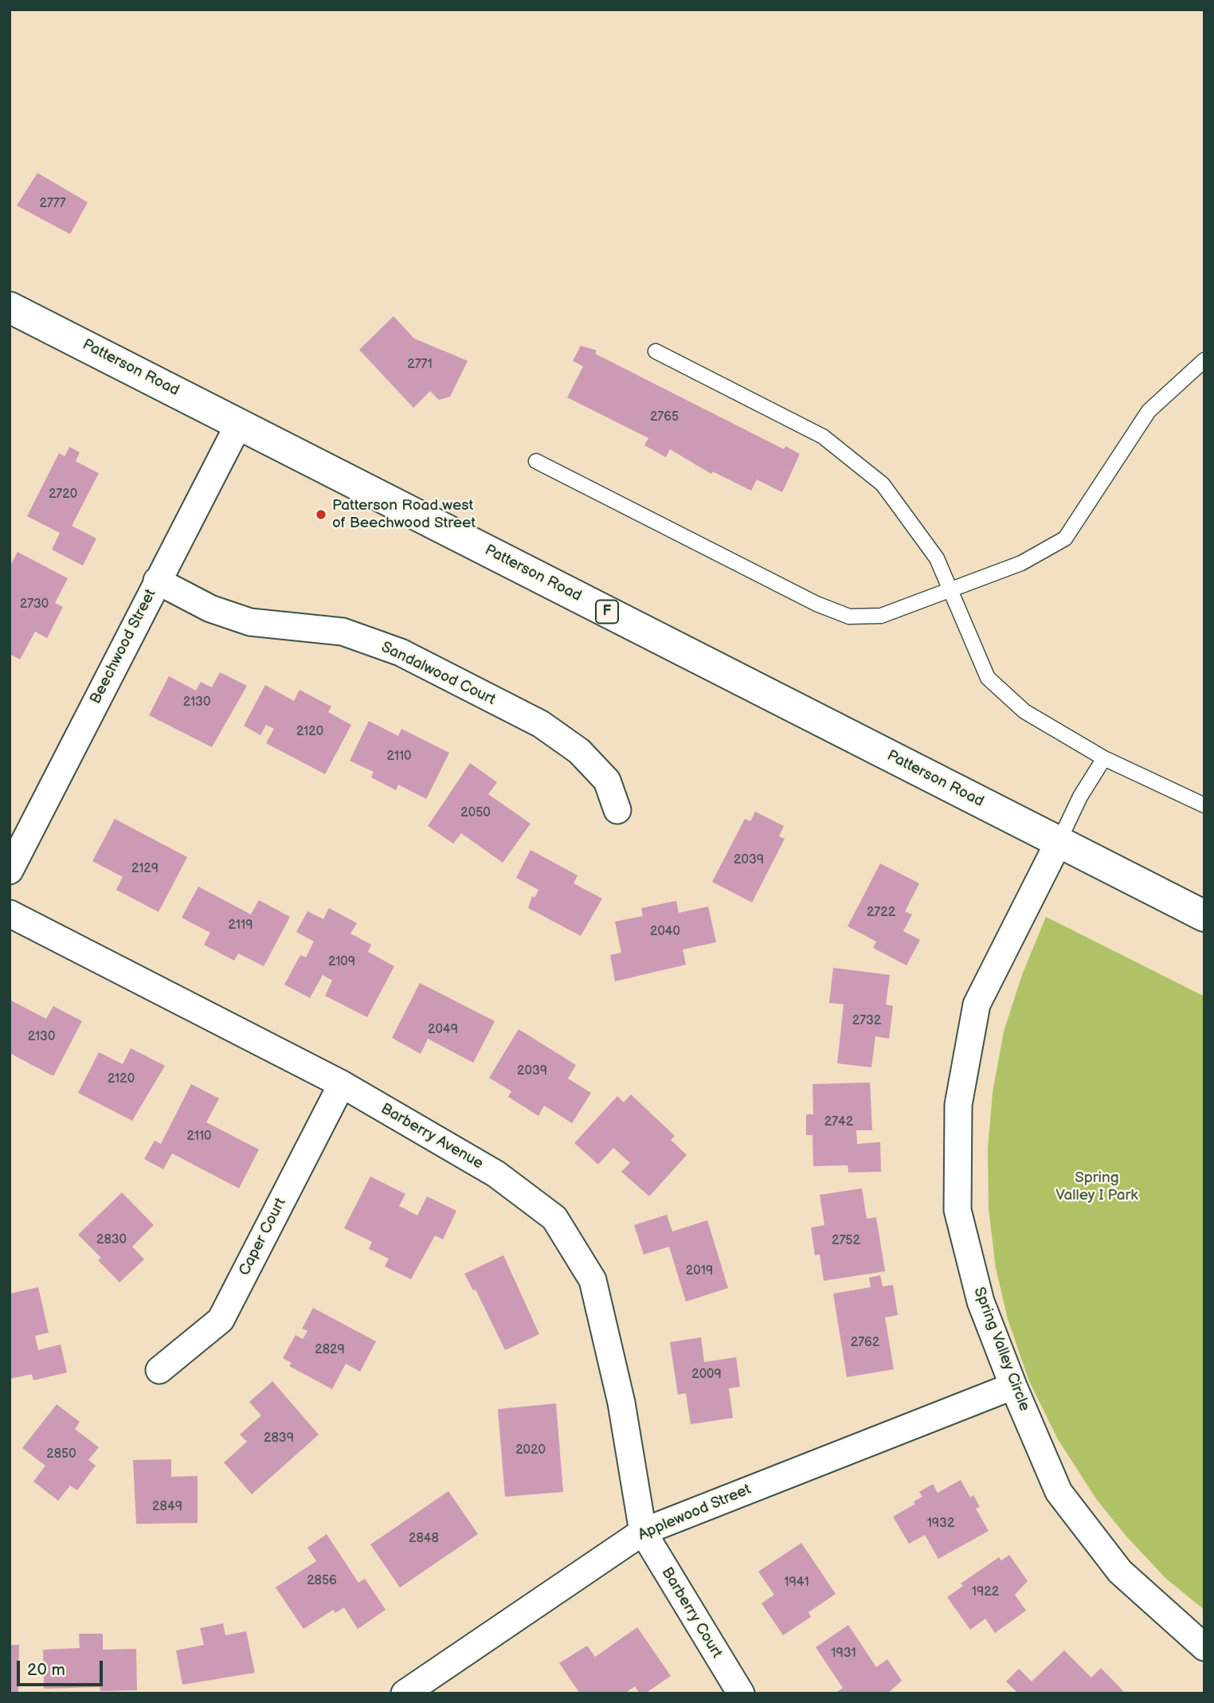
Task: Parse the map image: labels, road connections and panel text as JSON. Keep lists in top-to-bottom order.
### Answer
{
  "streets": {
    "main road": ["Patterson Road", "F"],
    "street": [
      "Beechwood Street",
      "Sandalwood Court",
      "Barberry Avenue",
      "Caper Court",
      "Spring Valley Circle",
      "Applewood Street",
      "Barberry Court"
    ]
  },
  "crossings": [
    ["Patterson Road", "Beechwood Street"],
    ["Patterson Road", "Spring Valley Circle"],
    ["Beechwood Street", "Sandalwood Court"],
    ["Barberry Avenue", "Caper Court"],
    ["Barberry Avenue", "Applewood Street"],
    ["Barberry Avenue", "Barberry Court"],
    ["Spring Valley Circle", "Applewood Street"],
    ["Applewood Street", "Barberry Court"]
  ],
  "parks": ["Spring Valley I Park"],
  "places": ["Patterson Road west of Beechwood Street"],
  "house_numbers": [
    "2777",
    "2771",
    "2765",
    "2720",
    "2730",
    "2130",
    "2120",
    "2110",
    "2050",
    "2039",
    "2129",
    "2722",
    "2119",
    "2040",
    "2109",
    "2732",
    "2049",
    "2130",
    "2039",
    "2120",
    "2742",
    "2110",
    "2830",
    "2752",
    "2019",
    "2762",
    "2829",
    "2009",
    "2839",
    "2020",
    "2850",
    "2849",
    "1932",
    "2848",
    "2856",
    "1941",
    "1922",
    "1931"
  ],
  "scale_bar": "20 m"
}
